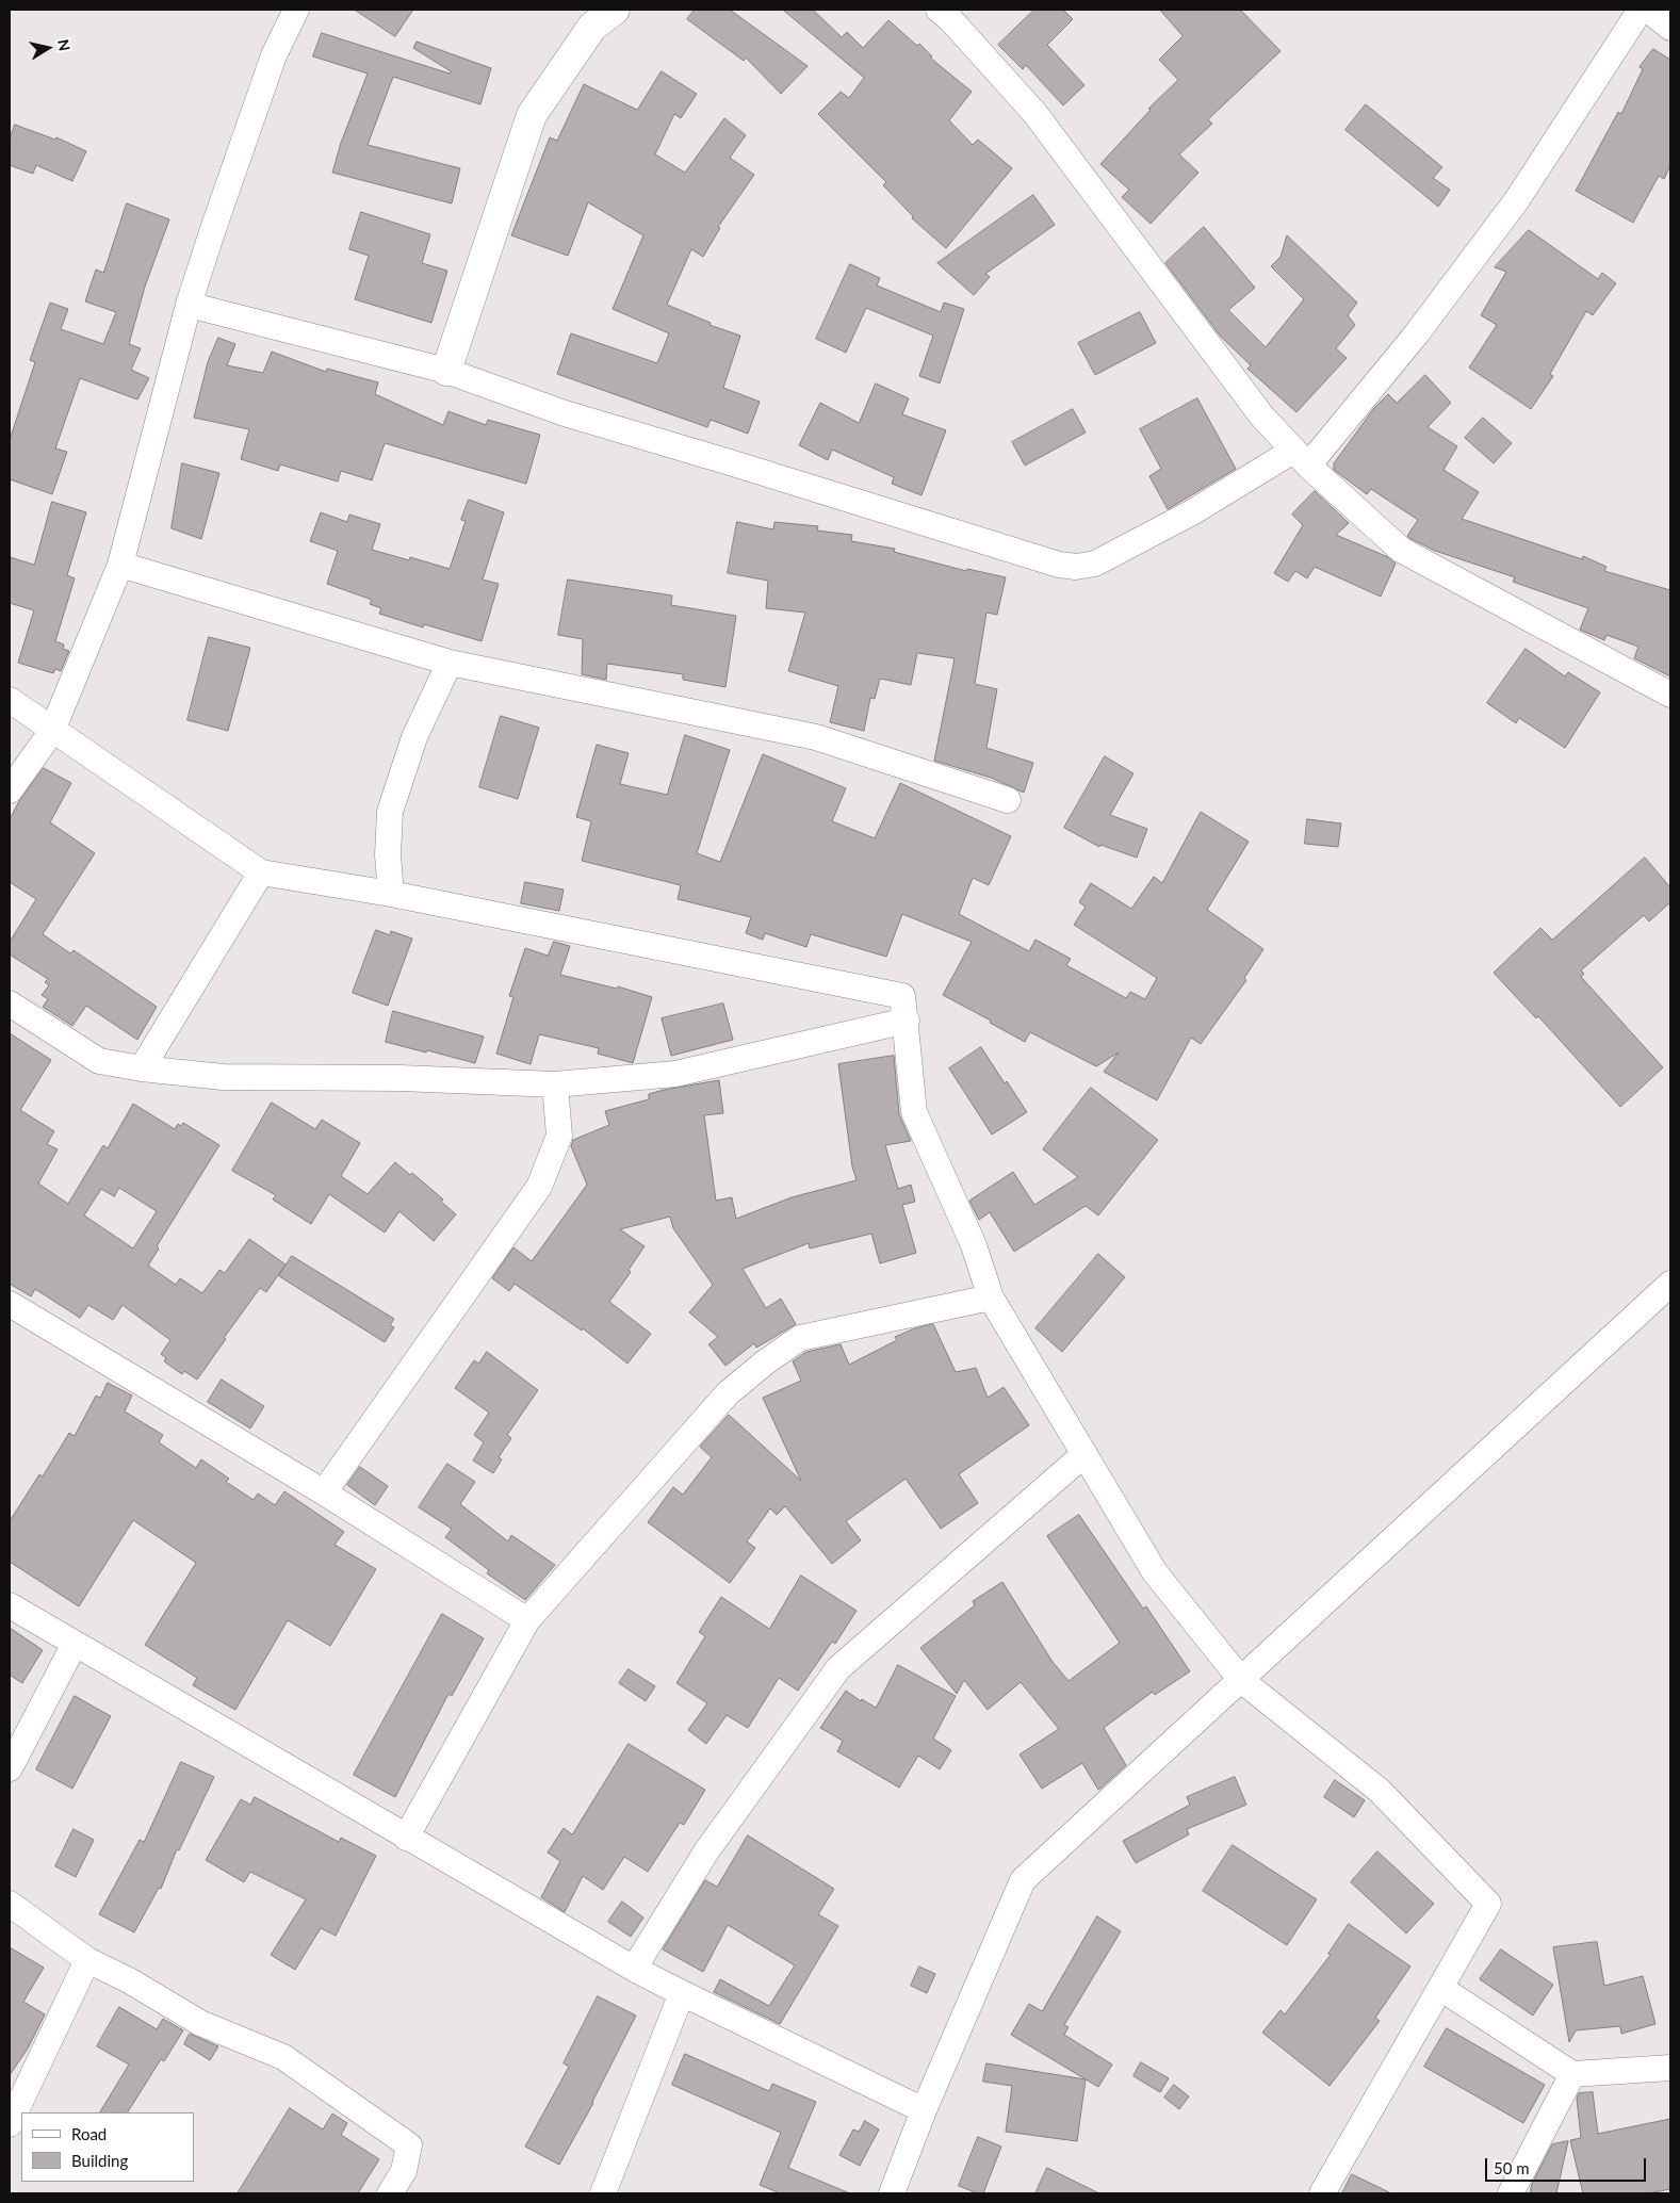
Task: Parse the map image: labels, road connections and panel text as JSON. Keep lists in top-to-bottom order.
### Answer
{
  "legend": ["Road", "Building"],
  "scale_bar": "50 m",
  "north": "right"
}
